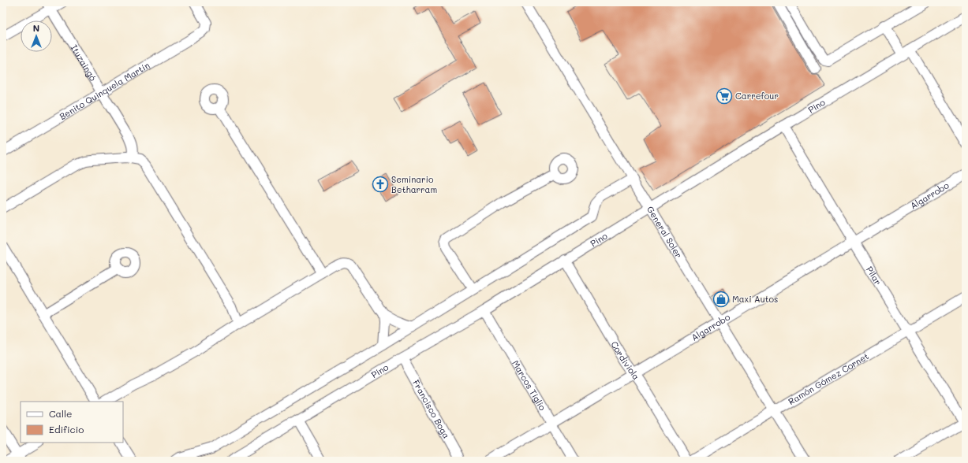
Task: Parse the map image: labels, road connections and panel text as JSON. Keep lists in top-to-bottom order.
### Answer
{
  "streets": {
    "street": [
      "Ituzaingó",
      "Benito Quinquela Martín",
      "Pino",
      "Algarrobo",
      "General Soler",
      "Pilar",
      "Cordiviola",
      "Ramón Gómez Cornet",
      "Marcos Tiglio",
      "Francisco Boga"
    ]
  },
  "crossings": [
    ["Ituzaingó", "Benito Quinquela Martín"],
    ["Pino", "General Soler"],
    ["Pino", "Pilar"],
    ["Pino", "Cordiviola"],
    ["Pino", "Marcos Tiglio"],
    ["Pino", "Francisco Boga"],
    ["Algarrobo", "General Soler"],
    ["Algarrobo", "Pilar"],
    ["Algarrobo", "Cordiviola"],
    ["Algarrobo", "Marcos Tiglio"],
    ["General Soler", "Ramón Gómez Cornet"],
    ["Pilar", "Ramón Gómez Cornet"]
  ],
  "places": {
    "supermarket": ["Carrefour"],
    "church": ["Seminario Betharram"],
    "shop": ["Maxi Autos"]
  },
  "legend": ["Calle", "Edificio"],
  "north": "top"
}
